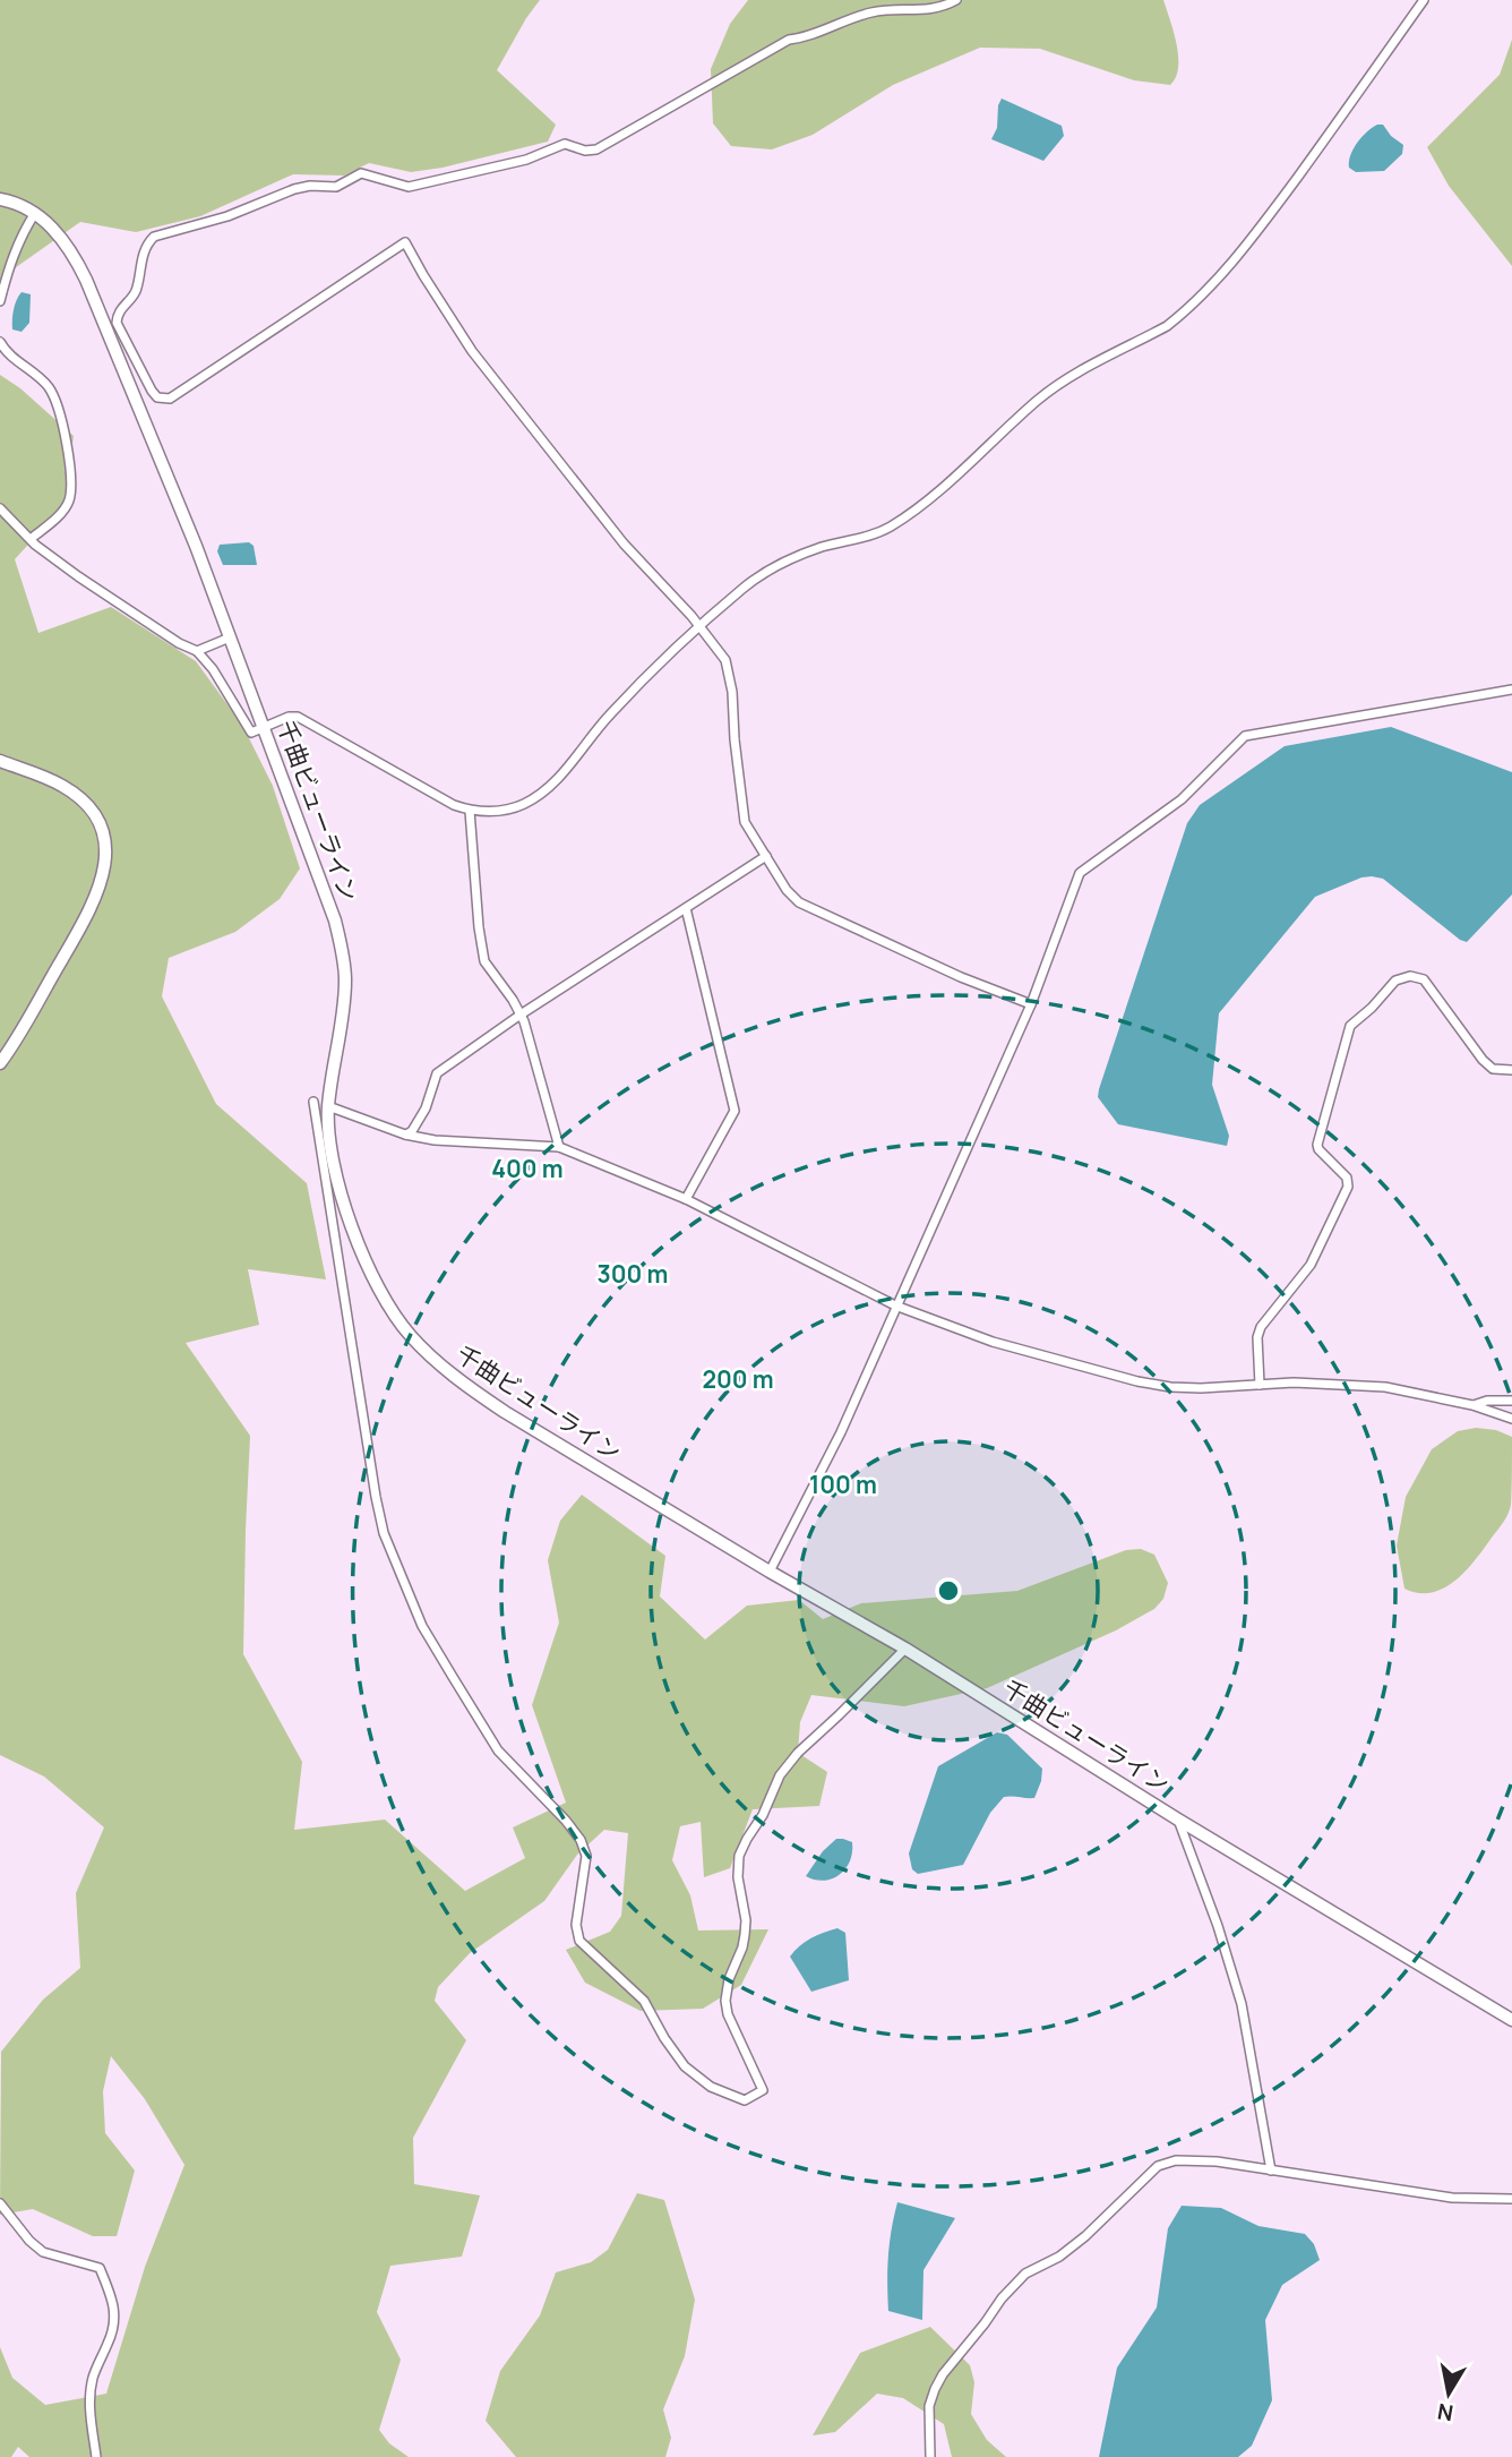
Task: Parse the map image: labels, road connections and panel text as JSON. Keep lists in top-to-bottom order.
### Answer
{
  "streets": {
    "street": ["千曲ビューライン"]
  },
  "north": "bottom",
  "rings": [
    "400 m",
    "300 m",
    "200 m",
    "100 m"
  ]
}
